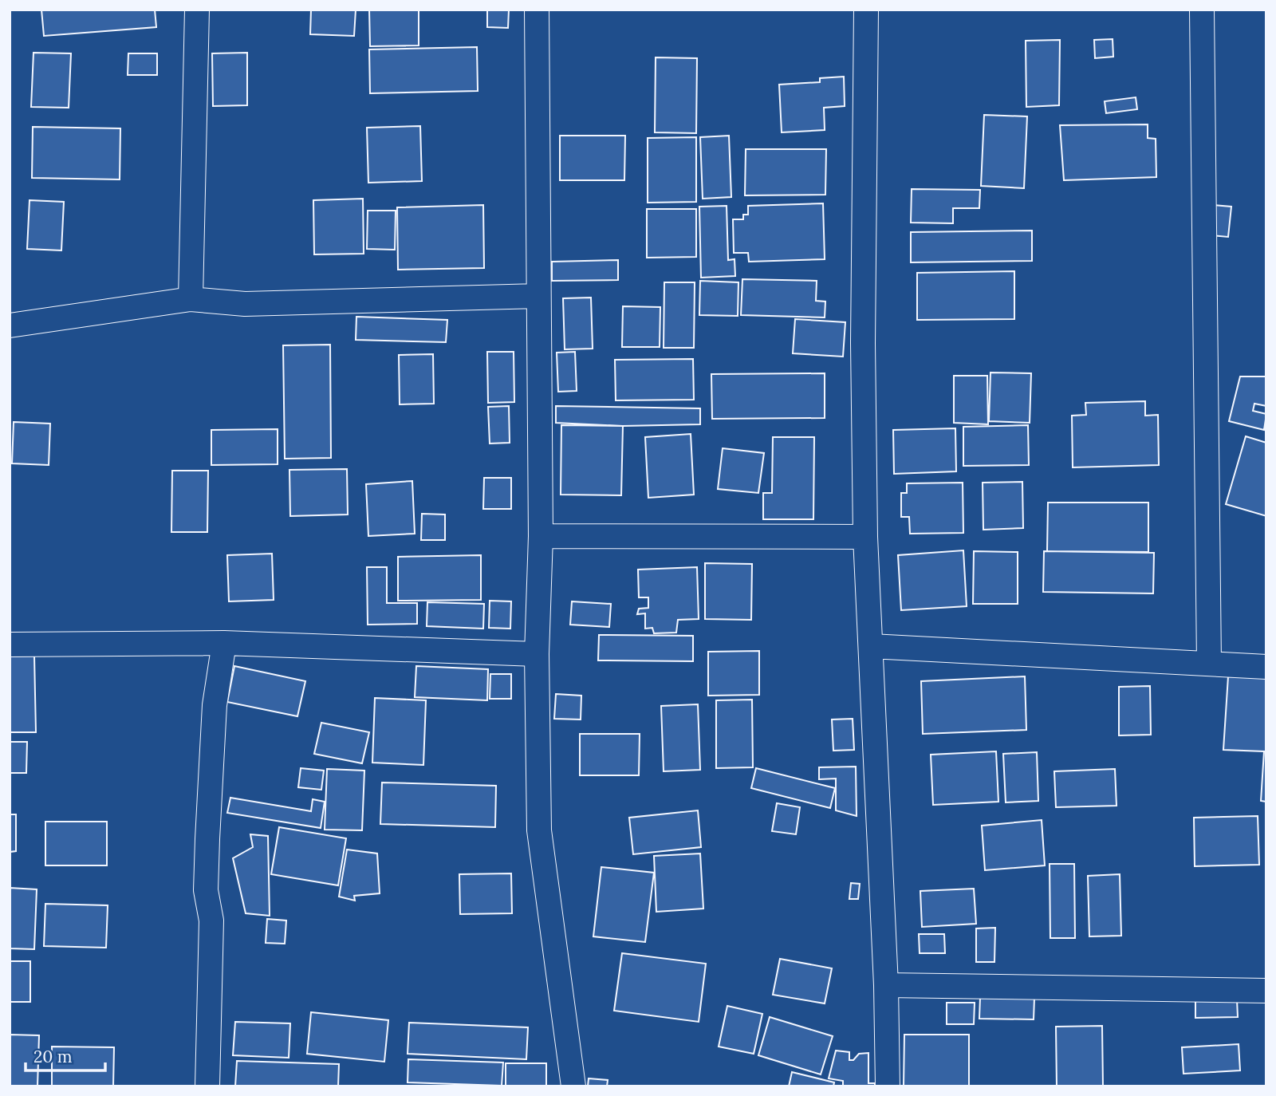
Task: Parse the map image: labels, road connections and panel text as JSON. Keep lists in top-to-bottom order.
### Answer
{
  "scale_bar": "20 m"
}
